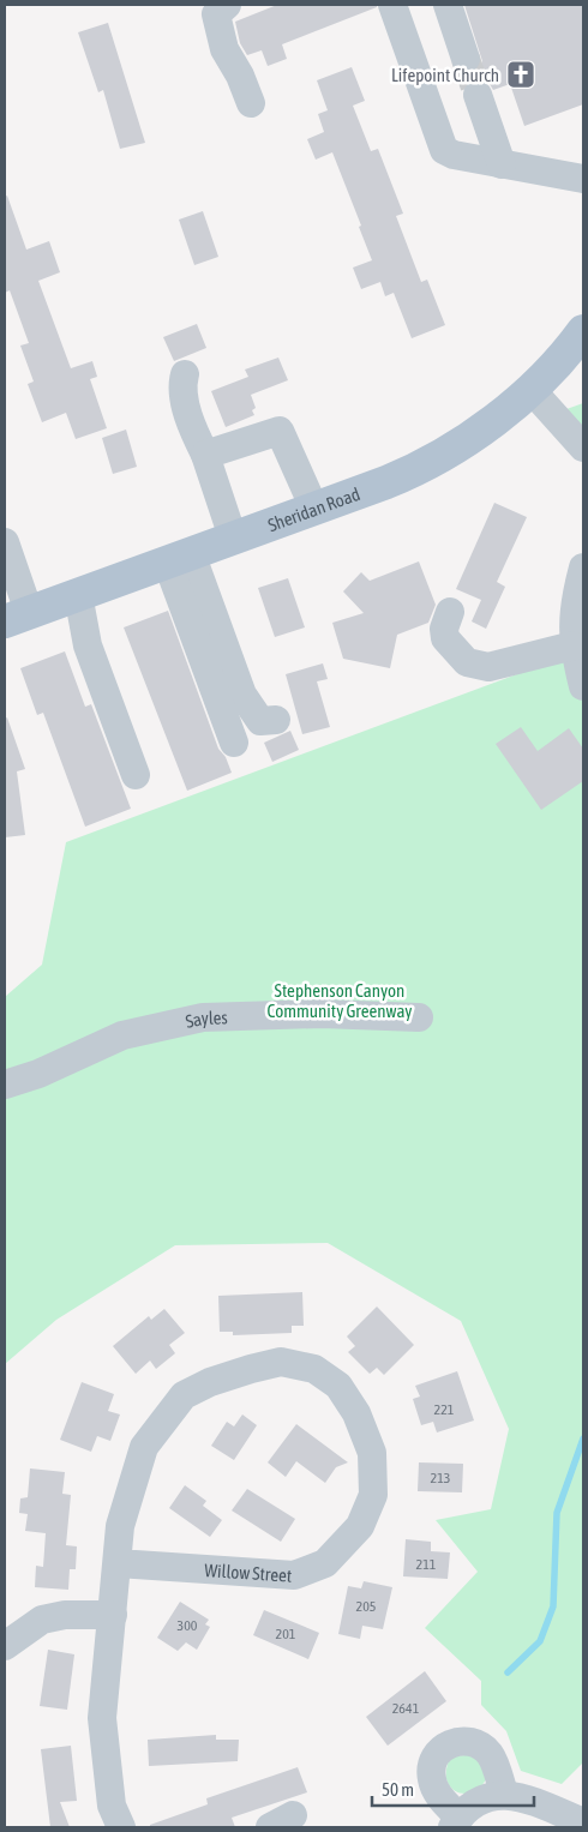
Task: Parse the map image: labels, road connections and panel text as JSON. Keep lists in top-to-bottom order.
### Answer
{
  "streets": {
    "main road": ["Sheridan Road"],
    "street": ["Sayles", "Willow Street"]
  },
  "parks": ["Stephenson Canyon Community Greenway"],
  "places": {
    "church": ["Lifepoint Church"]
  },
  "house_numbers": [
    "221",
    "213",
    "211",
    "205",
    "300",
    "201",
    "2641"
  ],
  "scale_bar": "50 m"
}
